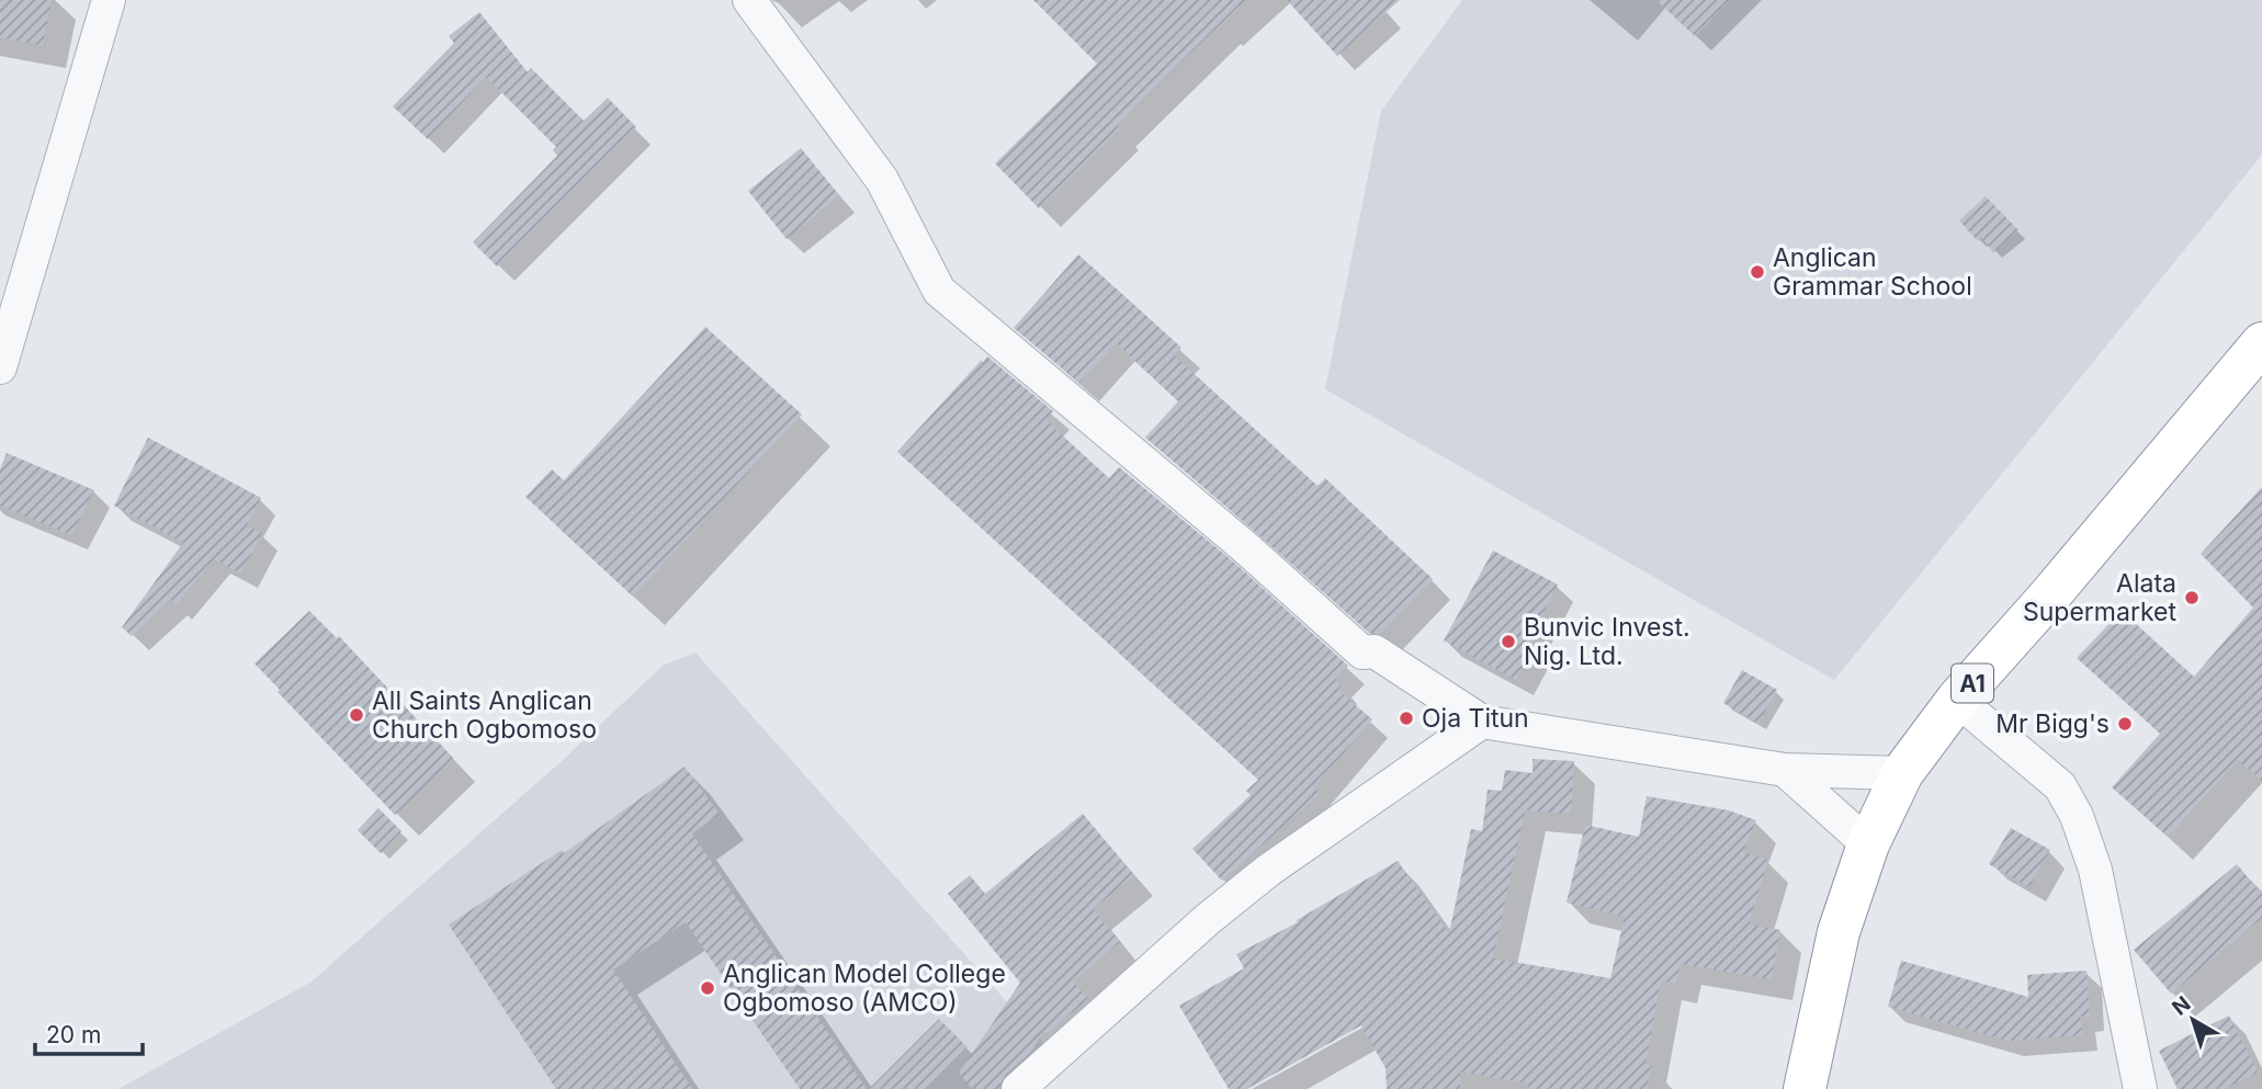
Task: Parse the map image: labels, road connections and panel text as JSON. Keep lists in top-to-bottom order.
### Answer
{
  "streets": {
    "highway": ["A1"]
  },
  "places": [
    "Anglican Grammar School",
    "Alata Supermarket",
    "Bunvic Invest. Nig. Ltd.",
    "All Saints Anglican Church Ogbomoso",
    "Oja Titun",
    "Mr Bigg's",
    "Anglican Model College Ogbomoso (AMCO)"
  ],
  "scale_bar": "20 m",
  "north": "top left"
}
